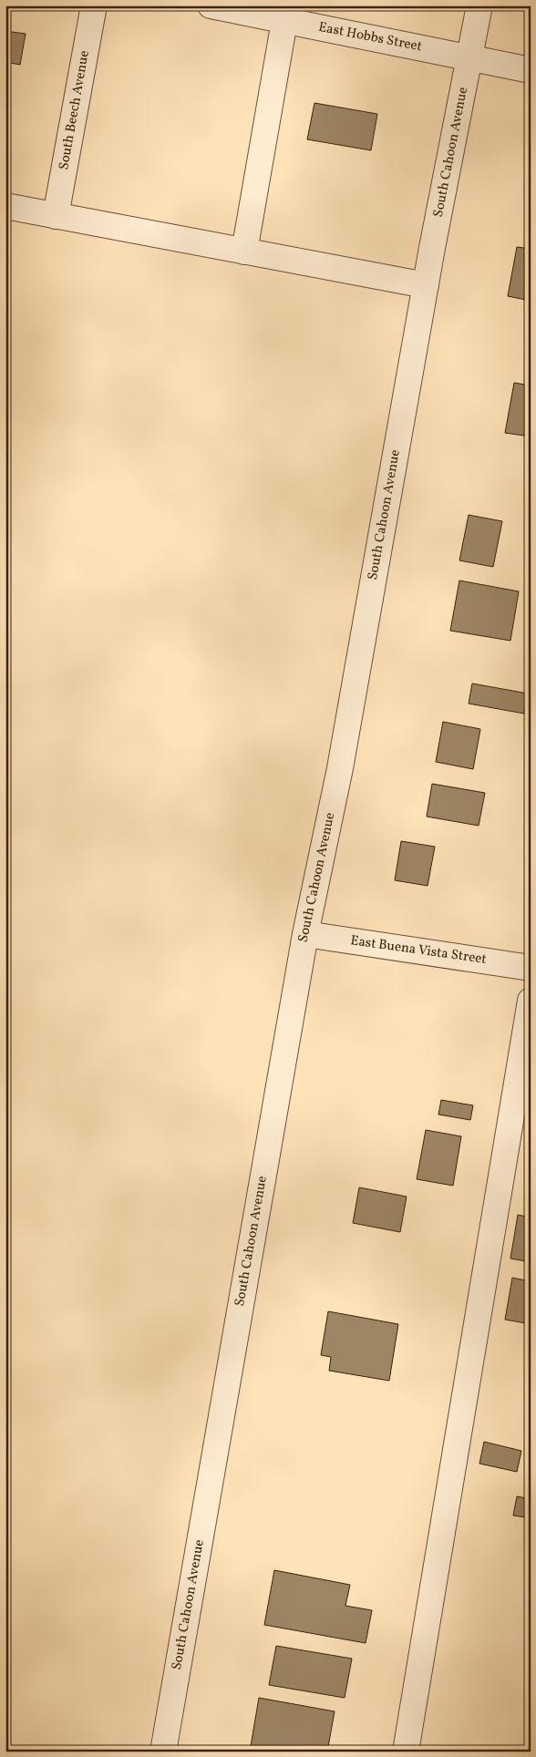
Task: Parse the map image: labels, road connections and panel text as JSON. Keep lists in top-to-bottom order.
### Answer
{
  "streets": {
    "street": [
      "East Hobbs Street",
      "South Beech Avenue",
      "South Cahoon Avenue",
      "East Buena Vista Street"
    ]
  },
  "crossings": [
    ["East Hobbs Street", "South Cahoon Avenue"],
    ["South Cahoon Avenue", "East Buena Vista Street"]
  ]
}
